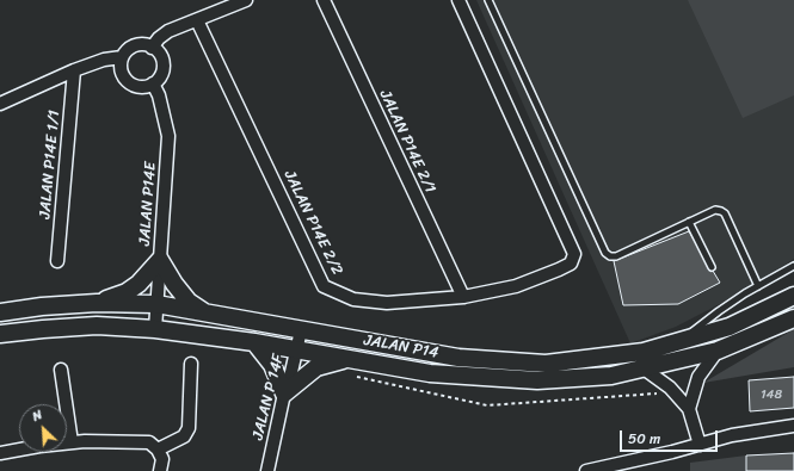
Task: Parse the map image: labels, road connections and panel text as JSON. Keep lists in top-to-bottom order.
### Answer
{
  "streets": {
    "main road": ["JALAN P14"],
    "street": [
      "JALAN P14E 2/1",
      "JALAN P14E 1/1",
      "JALAN P14E",
      "JALAN P14E 2/2",
      "JALAN P 14F"
    ]
  },
  "crossings": [
    ["JALAN P14E 2/1", "JALAN P14E 2/2"],
    ["JALAN P14E", "JALAN P14"],
    ["JALAN P14", "JALAN P 14F"]
  ],
  "house_numbers": ["148"],
  "scale_bar": "50 m",
  "north": "top left"
}
